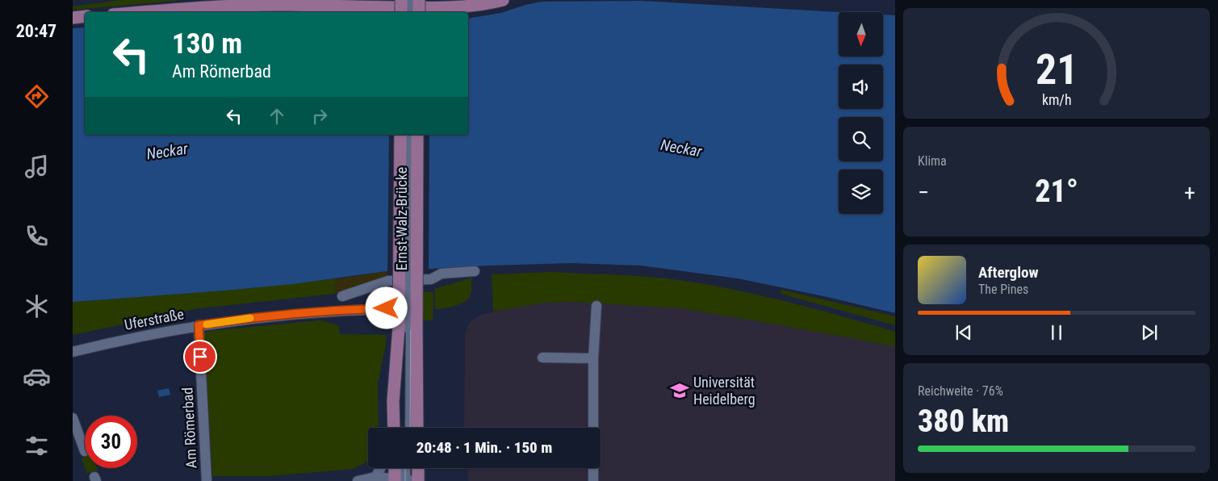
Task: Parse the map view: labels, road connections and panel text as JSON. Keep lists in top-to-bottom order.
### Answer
{
  "streets": {
    "main road": ["Ernst-Walz-Brücke"],
    "street": ["Uferstraße", "Am Römerbad"]
  },
  "crossings": [
    ["Uferstraße", "Am Römerbad"]
  ],
  "water": ["Neckar"],
  "places": {
    "school or university": ["Universität Heidelberg"]
  },
  "north": "bottom",
  "page": {
    "tabs": "20:47",
    "turn": ["130 m", "Am Römerbad"],
    "tile": [
      "Klima",
      ["Reichweite · 76%", "380 km"]
    ],
    "heat": ["−", "21°", "+"],
    "song": ["Afterglow", "The Pines"],
    "limit": "30",
    "trip": "20:48 · 1 Min. · 150 m",
    "gauge": ["21", "km/h"]
  }
}
